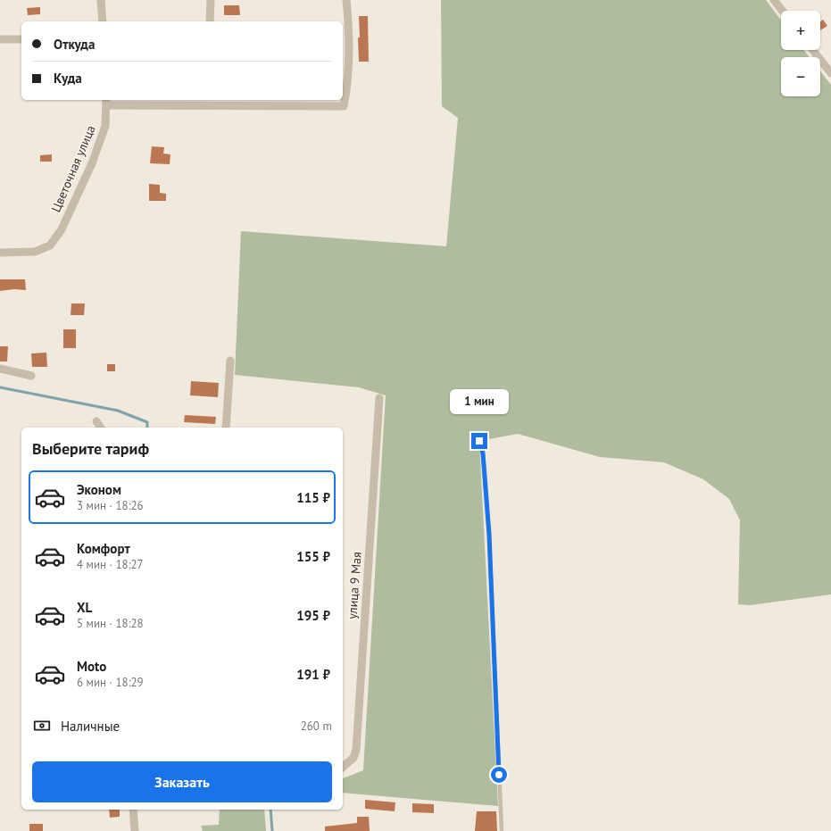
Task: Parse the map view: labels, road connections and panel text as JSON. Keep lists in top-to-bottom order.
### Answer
{
  "streets": {
    "street": ["Цветочная улица", "улица 9 Мая"]
  },
  "page": {
    "map_buttons": ["+", "−"],
    "banner": ["Откуда", "Куда"],
    "bubble": "1 мин",
    "heading": "Выберите тариф",
    "list": [
      {
        "name": "Эконом",
        "note": "3 мин · 18:26",
        "value": "115 ₽"
      },
      {
        "name": "Комфорт",
        "note": "4 мин · 18:27",
        "value": "155 ₽"
      },
      {
        "name": "XL",
        "note": "5 мин · 18:28",
        "value": "195 ₽"
      },
      {
        "name": "Moto",
        "note": "6 мин · 18:29",
        "value": "191 ₽"
      }
    ],
    "pay": ["Наличные", "260 m"],
    "buttons": "Заказать"
  }
}
